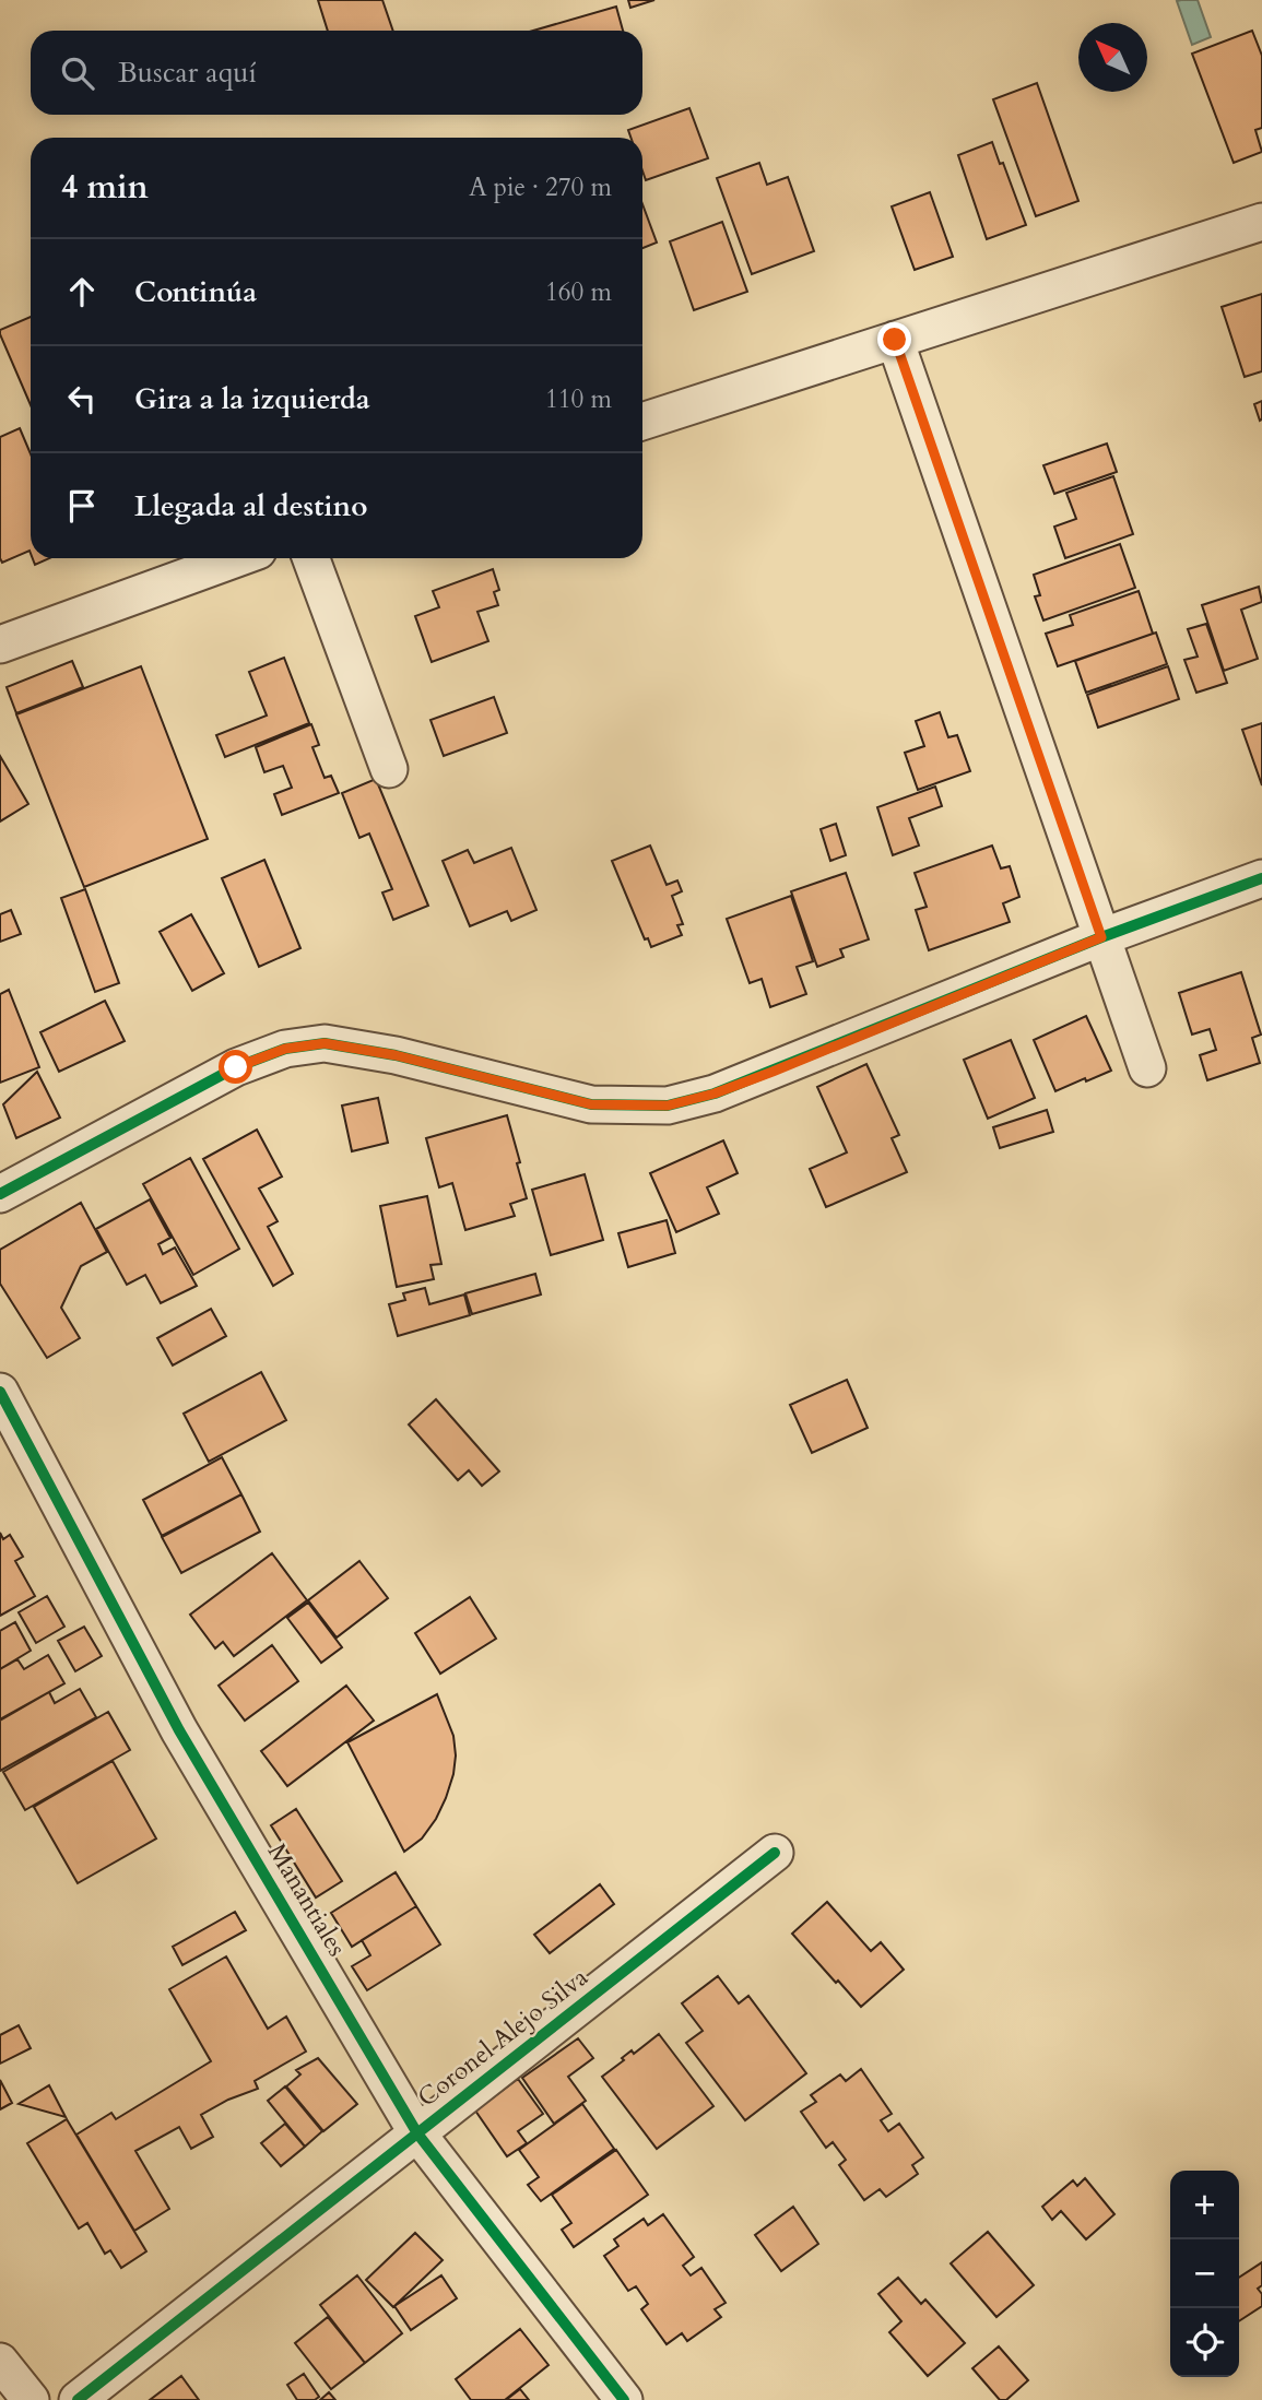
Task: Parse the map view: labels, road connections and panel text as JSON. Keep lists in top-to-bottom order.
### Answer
{
  "streets": {
    "street": ["Manantiales", "Coronel Alejo Silva"]
  },
  "crossings": [
    ["Manantiales", "Coronel Alejo Silva"]
  ],
  "north": "top left",
  "page": {
    "search": "Buscar aquí",
    "heading": ["4 min", "A pie · 270 m"],
    "list": [
      ["Continúa", "160 m"],
      ["Gira a la izquierda", "110 m"],
      "Llegada al destino"
    ],
    "map_buttons": ["+", "−"]
  }
}
